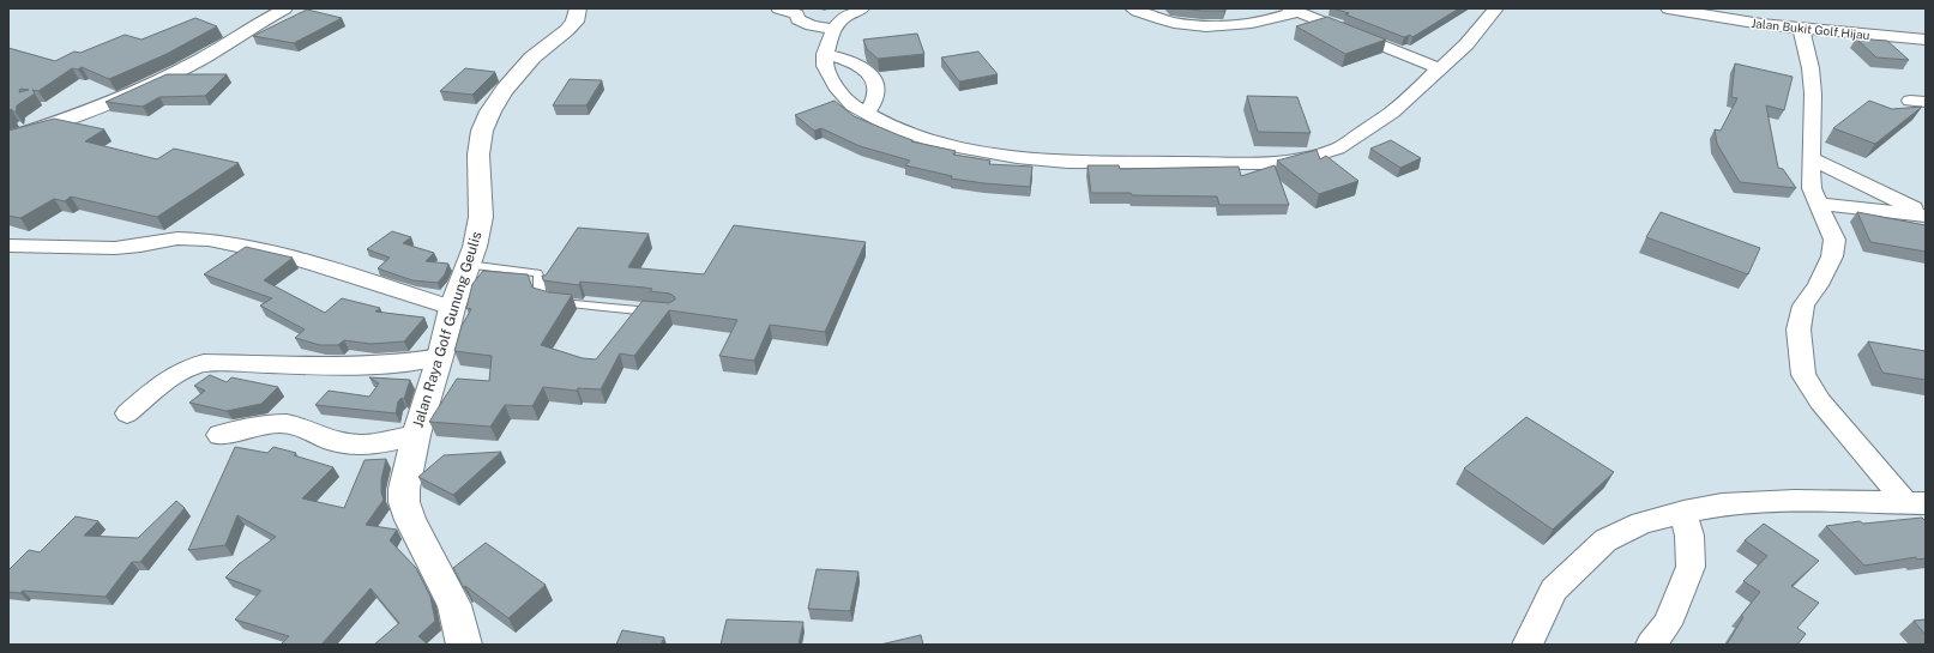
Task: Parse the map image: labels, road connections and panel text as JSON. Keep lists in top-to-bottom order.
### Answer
{
  "streets": {
    "main road": ["Jalan Raya Golf Gunung Geulis"],
    "street": ["Jalan Bukit Golf Hijau"]
  }
}
